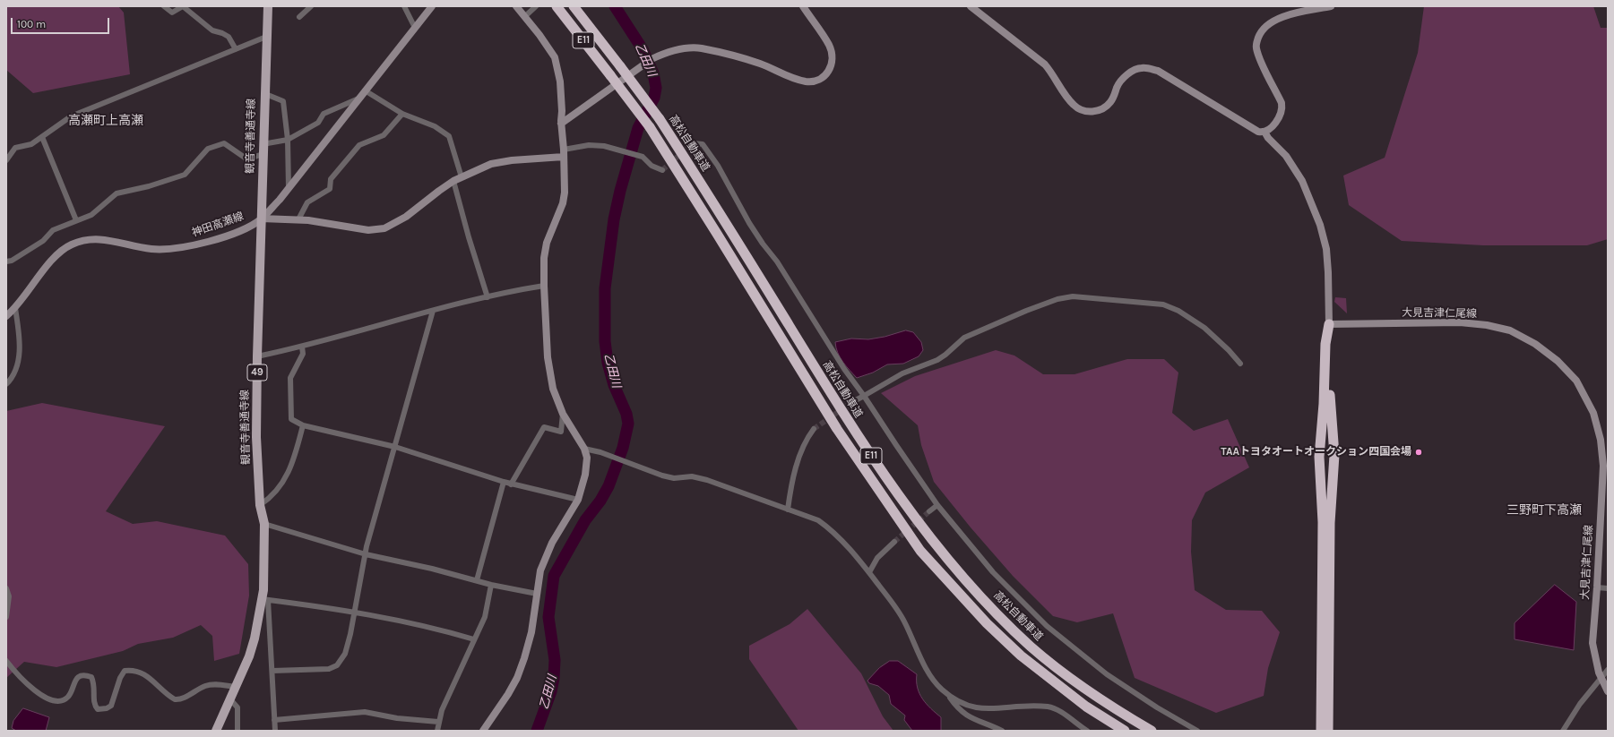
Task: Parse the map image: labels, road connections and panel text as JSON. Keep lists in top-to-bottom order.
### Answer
{
  "streets": {
    "highway": ["E11", "高松自動車道"],
    "main road": ["観音寺善通寺線", "49"],
    "street": ["神田高瀬線", "大見吉津仁尾線"]
  },
  "crossings": [
    ["観音寺善通寺線", "神田高瀬線"]
  ],
  "districts": ["高瀬町上高瀬", "三野町下高瀬"],
  "water": ["乙田川"],
  "places": ["TAAトヨタオートオークション四国会場"],
  "scale_bar": "100 m"
}
